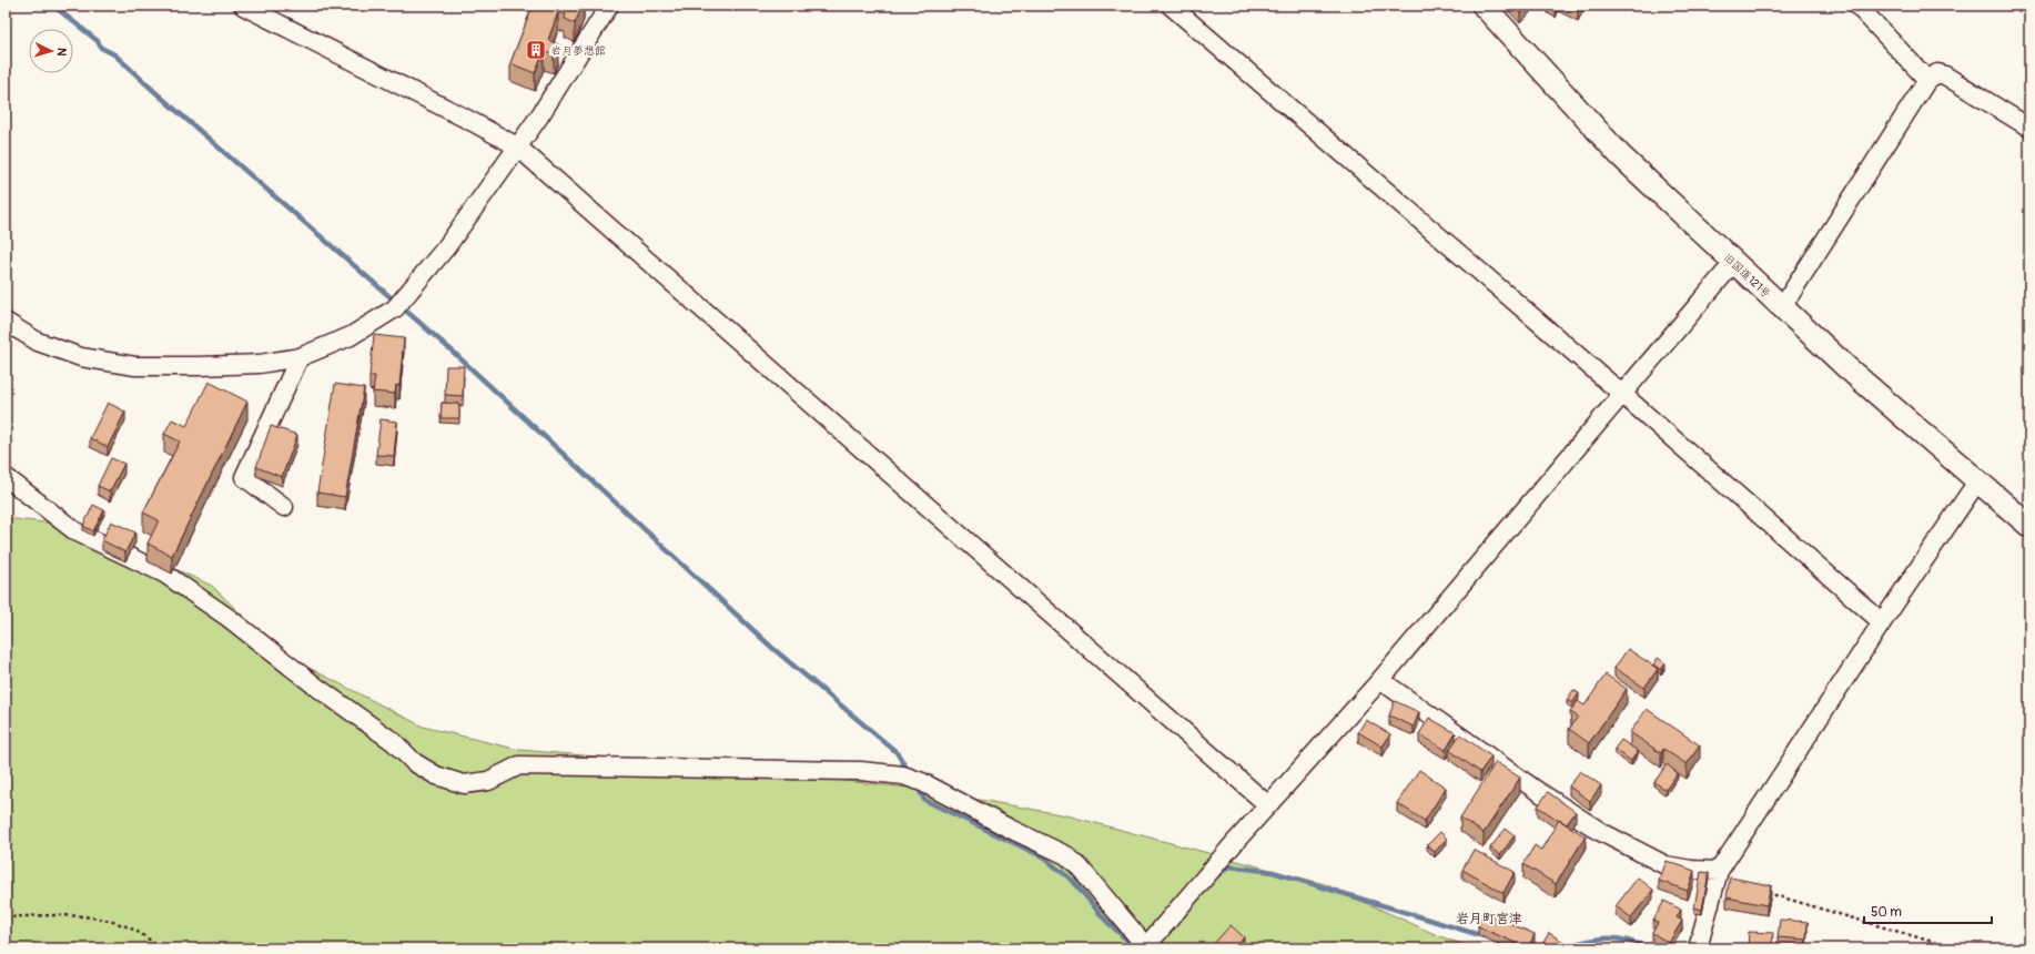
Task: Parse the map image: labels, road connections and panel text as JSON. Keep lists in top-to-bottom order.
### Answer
{
  "streets": {
    "street": ["旧国道121号"]
  },
  "districts": ["岩月町宮津"],
  "places": {
    "building": ["岩月夢想館"]
  },
  "scale_bar": "50 m",
  "north": "right"
}
